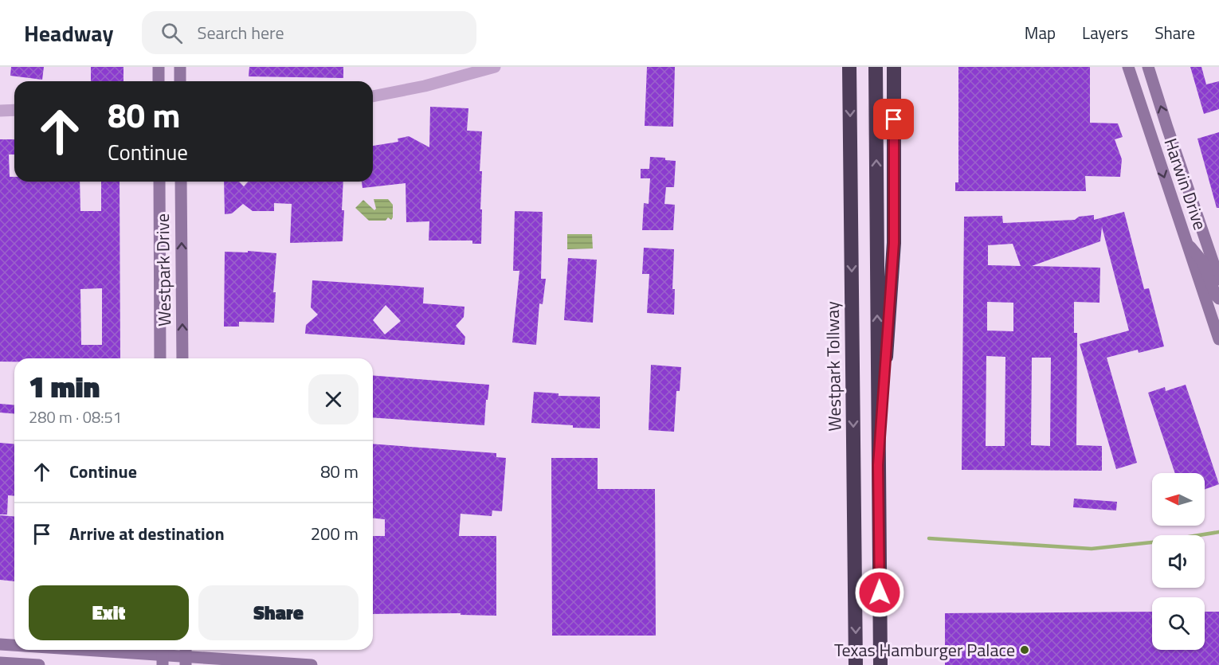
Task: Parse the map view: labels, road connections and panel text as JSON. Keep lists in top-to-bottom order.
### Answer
{
  "streets": {
    "highway": ["Westpark Tollway"],
    "main road": ["Harwin Drive", "Westpark Drive"]
  },
  "places": ["Texas Hamburger Palace"],
  "north": "left",
  "page": {
    "header": "Headway",
    "search": "Search here",
    "nav": ["Map", "Layers", "Share"],
    "turn": ["80 m", "Continue"],
    "heading": ["1 min", "280 m · 08:51"],
    "list": [
      {
        "name": "Continue",
        "value": "80 m"
      },
      {
        "name": "Arrive at destination",
        "value": "200 m"
      }
    ],
    "buttons": ["Exit", "Share"]
  }
}
